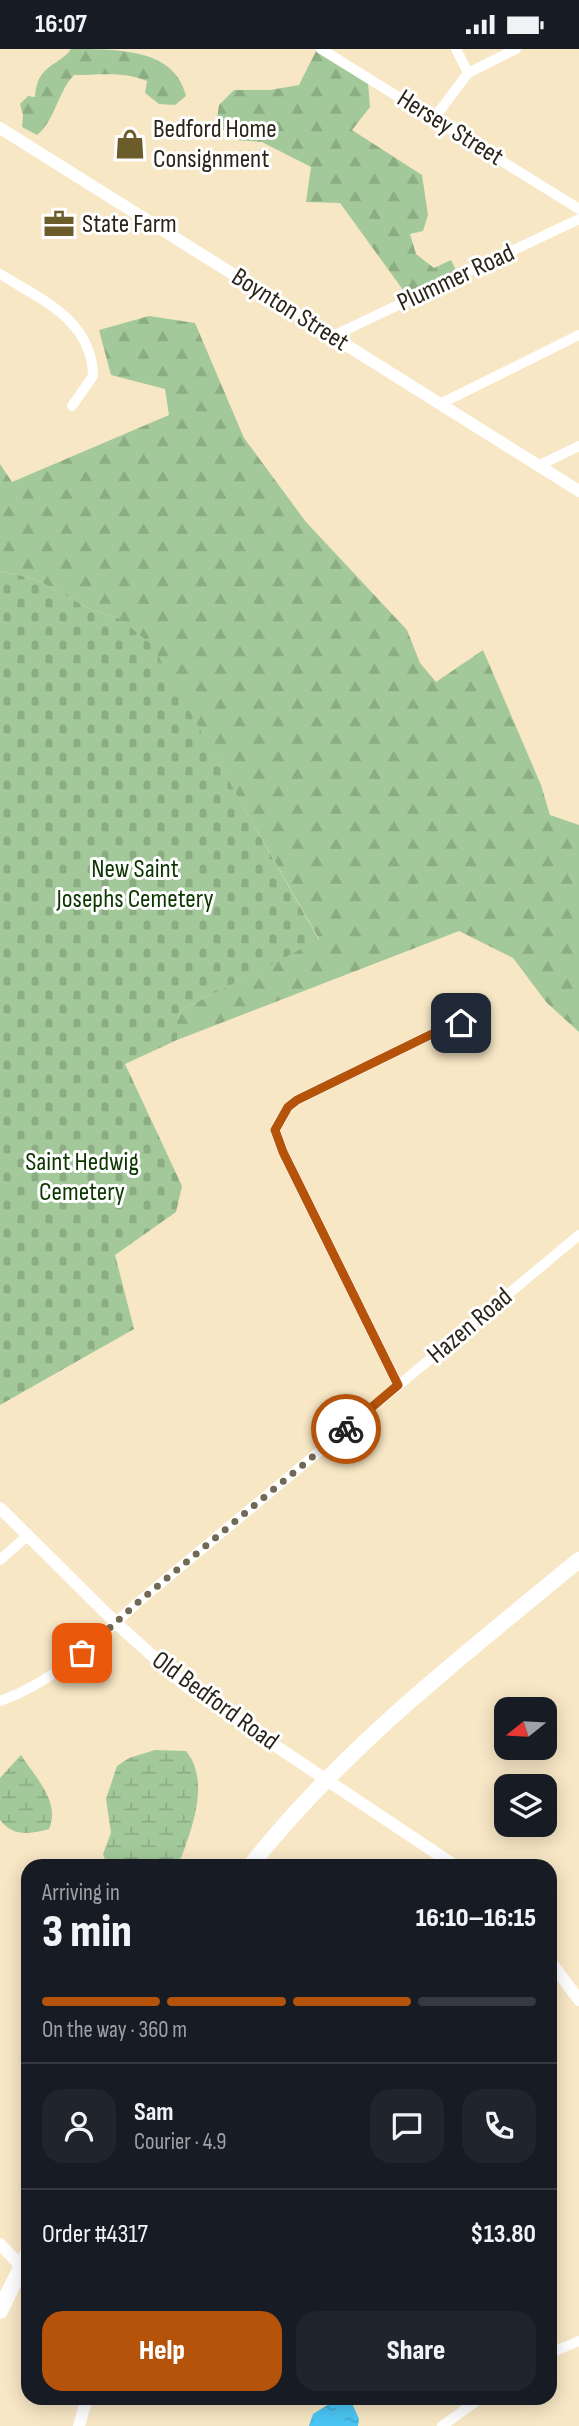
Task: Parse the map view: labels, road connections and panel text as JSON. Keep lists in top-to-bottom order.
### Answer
{
  "streets": {
    "street": [
      "Hersey Street",
      "Plummer Road",
      "Boynton Street",
      "Hazen Road",
      "Old Bedford Road"
    ]
  },
  "crossings": [
    ["Plummer Road", "Boynton Street"],
    ["Hazen Road", "Old Bedford Road"]
  ],
  "parks": ["New Saint Josephs Cemetery", "Saint Hedwig Cemetery"],
  "places": {
    "shop": ["Bedford Home Consignment"],
    "office": ["State Farm"]
  },
  "north": "left",
  "page": {
    "status": "16:07",
    "heading": ["3 min", "Arriving in", "16:10–16:15"],
    "panel": [
      "Sam",
      "Courier · 4.9",
      "Order #4317",
      "$13.80"
    ],
    "bar": "On the way · 360 m",
    "buttons": ["Help", "Share"]
  }
}
